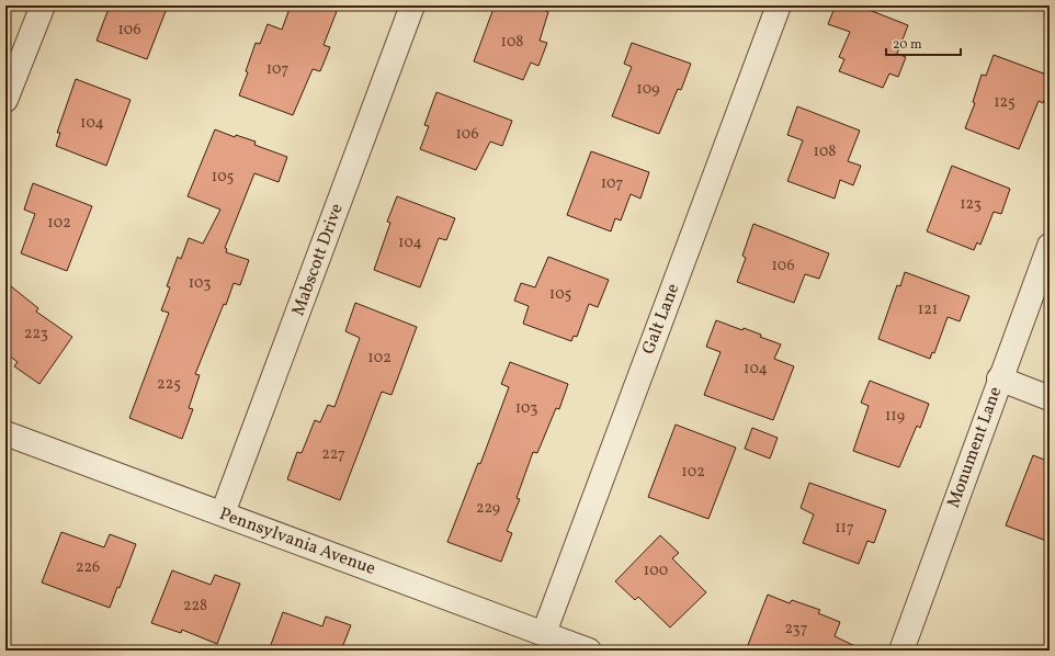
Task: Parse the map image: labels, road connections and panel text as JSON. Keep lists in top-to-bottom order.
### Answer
{
  "streets": {
    "street": [
      "Mabscott Drive",
      "Galt Lane",
      "Monument Lane",
      "Pennsylvania Avenue"
    ]
  },
  "crossings": [
    ["Mabscott Drive", "Pennsylvania Avenue"],
    ["Galt Lane", "Pennsylvania Avenue"]
  ],
  "house_numbers": [
    "106",
    "108",
    "107",
    "109",
    "125",
    "104",
    "106",
    "108",
    "105",
    "107",
    "123",
    "102",
    "104",
    "106",
    "103",
    "105",
    "121",
    "223",
    "102",
    "104",
    "225",
    "103",
    "119",
    "227",
    "102",
    "229",
    "117",
    "226",
    "100",
    "228",
    "237"
  ],
  "scale_bar": "20 m"
}
